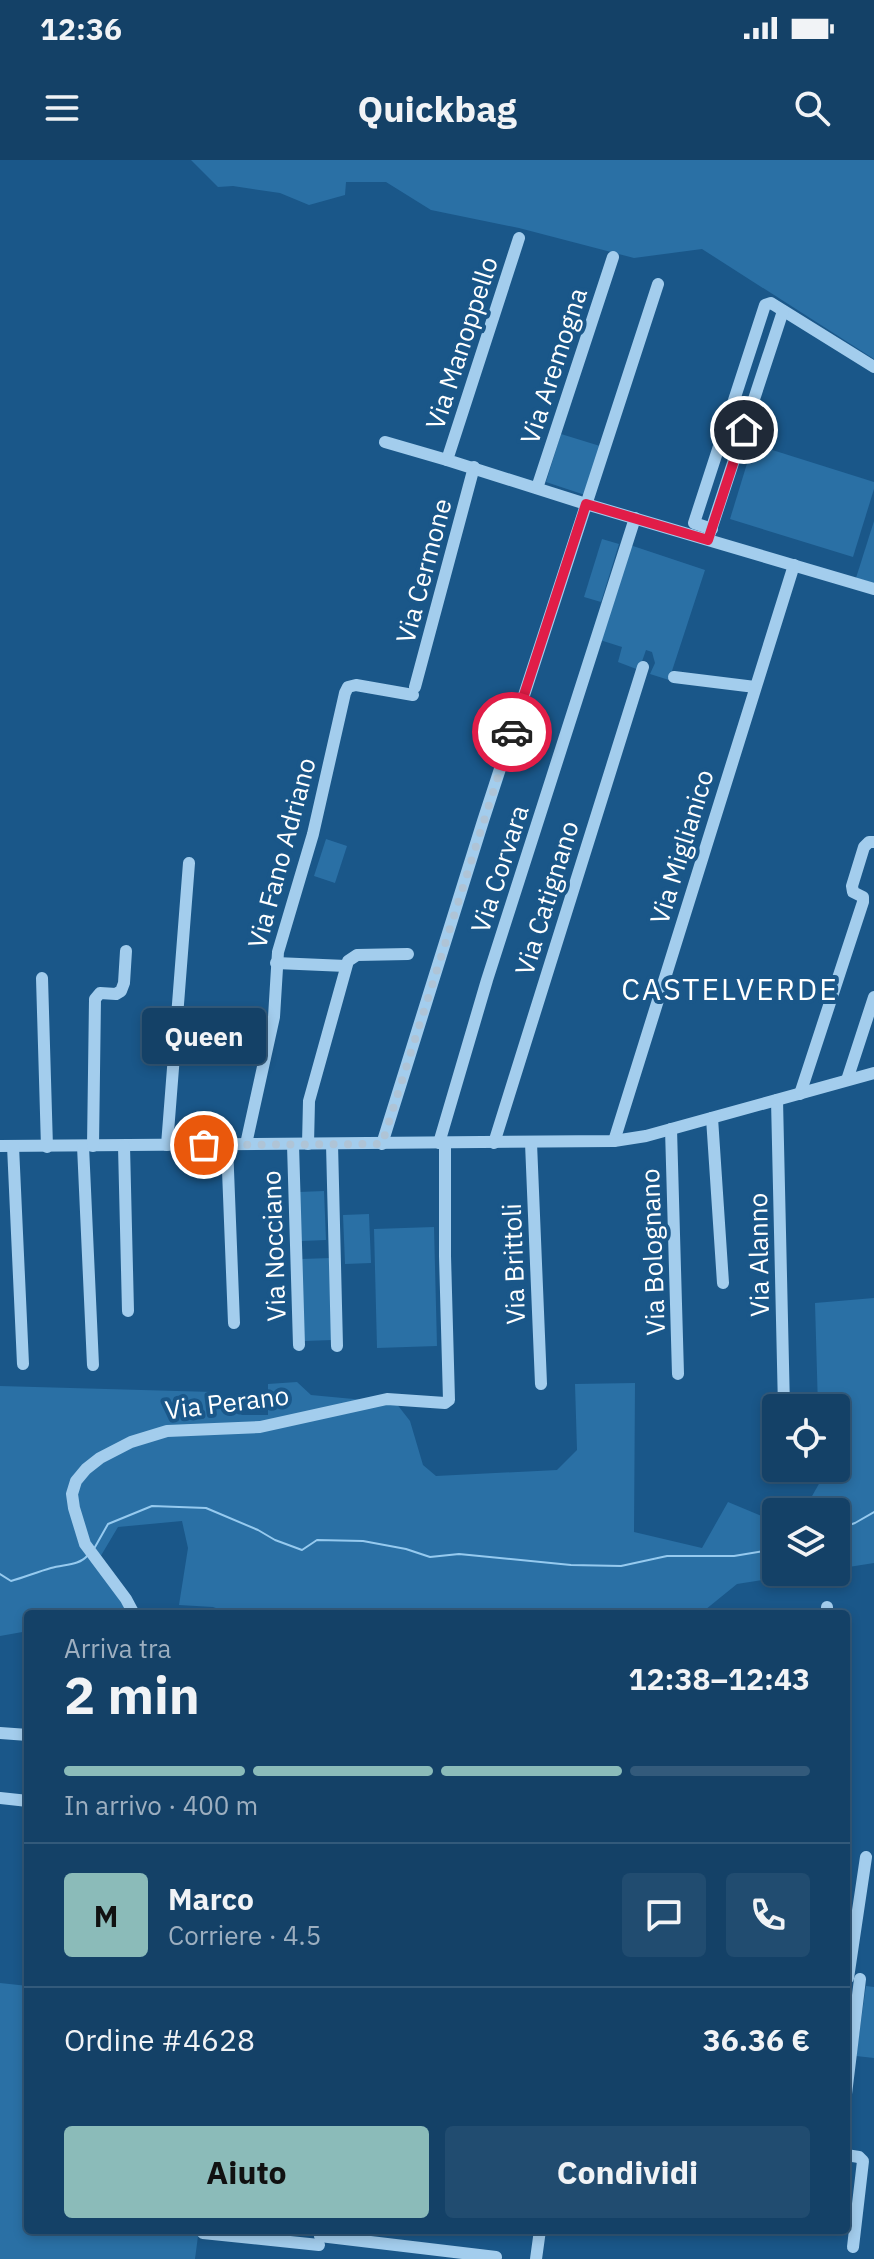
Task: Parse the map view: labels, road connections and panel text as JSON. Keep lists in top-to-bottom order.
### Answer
{
  "streets": {
    "street": [
      "Via Manoppello",
      "Via Aremogna",
      "Via Cermone",
      "Via Miglianico",
      "Via Fano Adriano",
      "Via Corvara",
      "Via Catignano",
      "Via Nocciano",
      "Via Bolognano",
      "Via Alanno",
      "Via Brittoli",
      "Via Perano"
    ]
  },
  "crossings": [
    ["Via Manoppello", "Via Aremogna"],
    ["Via Manoppello", "Via Cermone"],
    ["Via Manoppello", "Via Miglianico"],
    ["Via Manoppello", "Via Corvara"],
    ["Via Cermone", "Via Fano Adriano"],
    ["Via Corvara", "Via Perano"]
  ],
  "districts": ["CASTELVERDE"],
  "places": ["Queen"],
  "page": {
    "status": "12:36",
    "header": "Quickbag",
    "bubble": "Queen",
    "heading": ["2 min", "Arriva tra", "12:38–12:43"],
    "panel": [
      "Marco",
      "Corriere · 4.5",
      "Ordine #4628",
      "36.36 €"
    ],
    "bar": "In arrivo · 400 m",
    "round": "M",
    "buttons": ["Aiuto", "Condividi"]
  }
}
